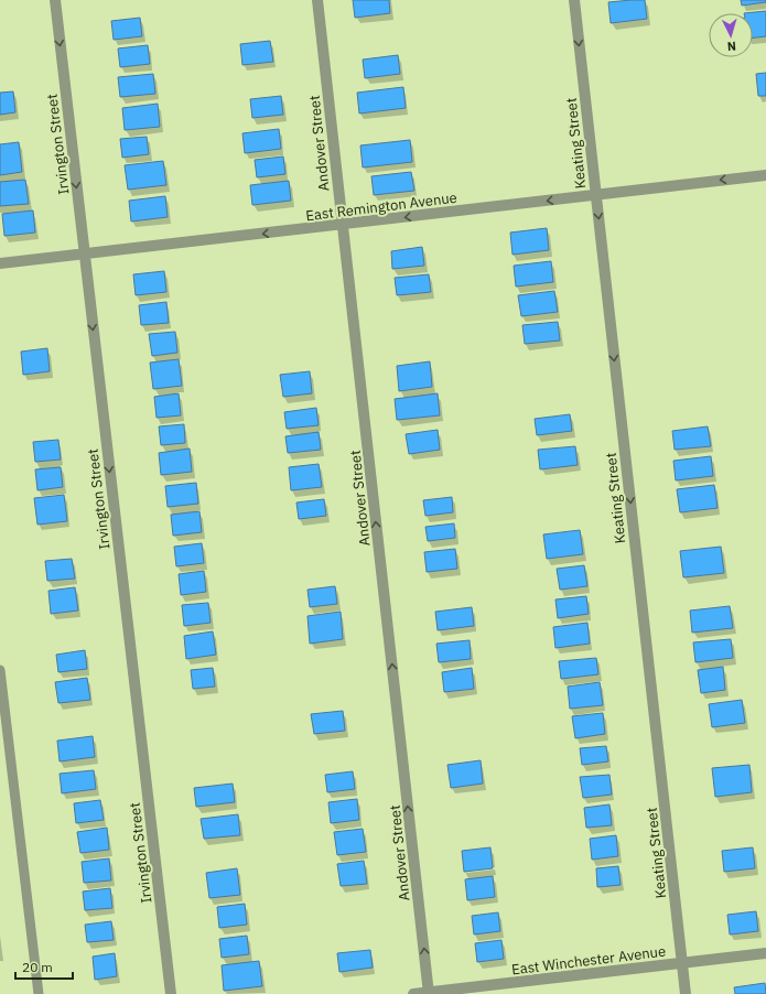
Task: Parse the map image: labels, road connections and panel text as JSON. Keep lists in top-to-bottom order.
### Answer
{
  "streets": {
    "street": [
      "Andover Street",
      "Keating Street",
      "Irvington Street",
      "East Remington Avenue",
      "East Winchester Avenue"
    ]
  },
  "crossings": [
    ["Andover Street", "East Remington Avenue"],
    ["Andover Street", "East Winchester Avenue"],
    ["Keating Street", "East Remington Avenue"],
    ["Keating Street", "East Winchester Avenue"],
    ["Irvington Street", "East Remington Avenue"]
  ],
  "one_way": [
    "Andover Street",
    "Keating Street",
    "Irvington Street",
    "East Remington Avenue"
  ],
  "scale_bar": "20 m",
  "north": "bottom"
}
